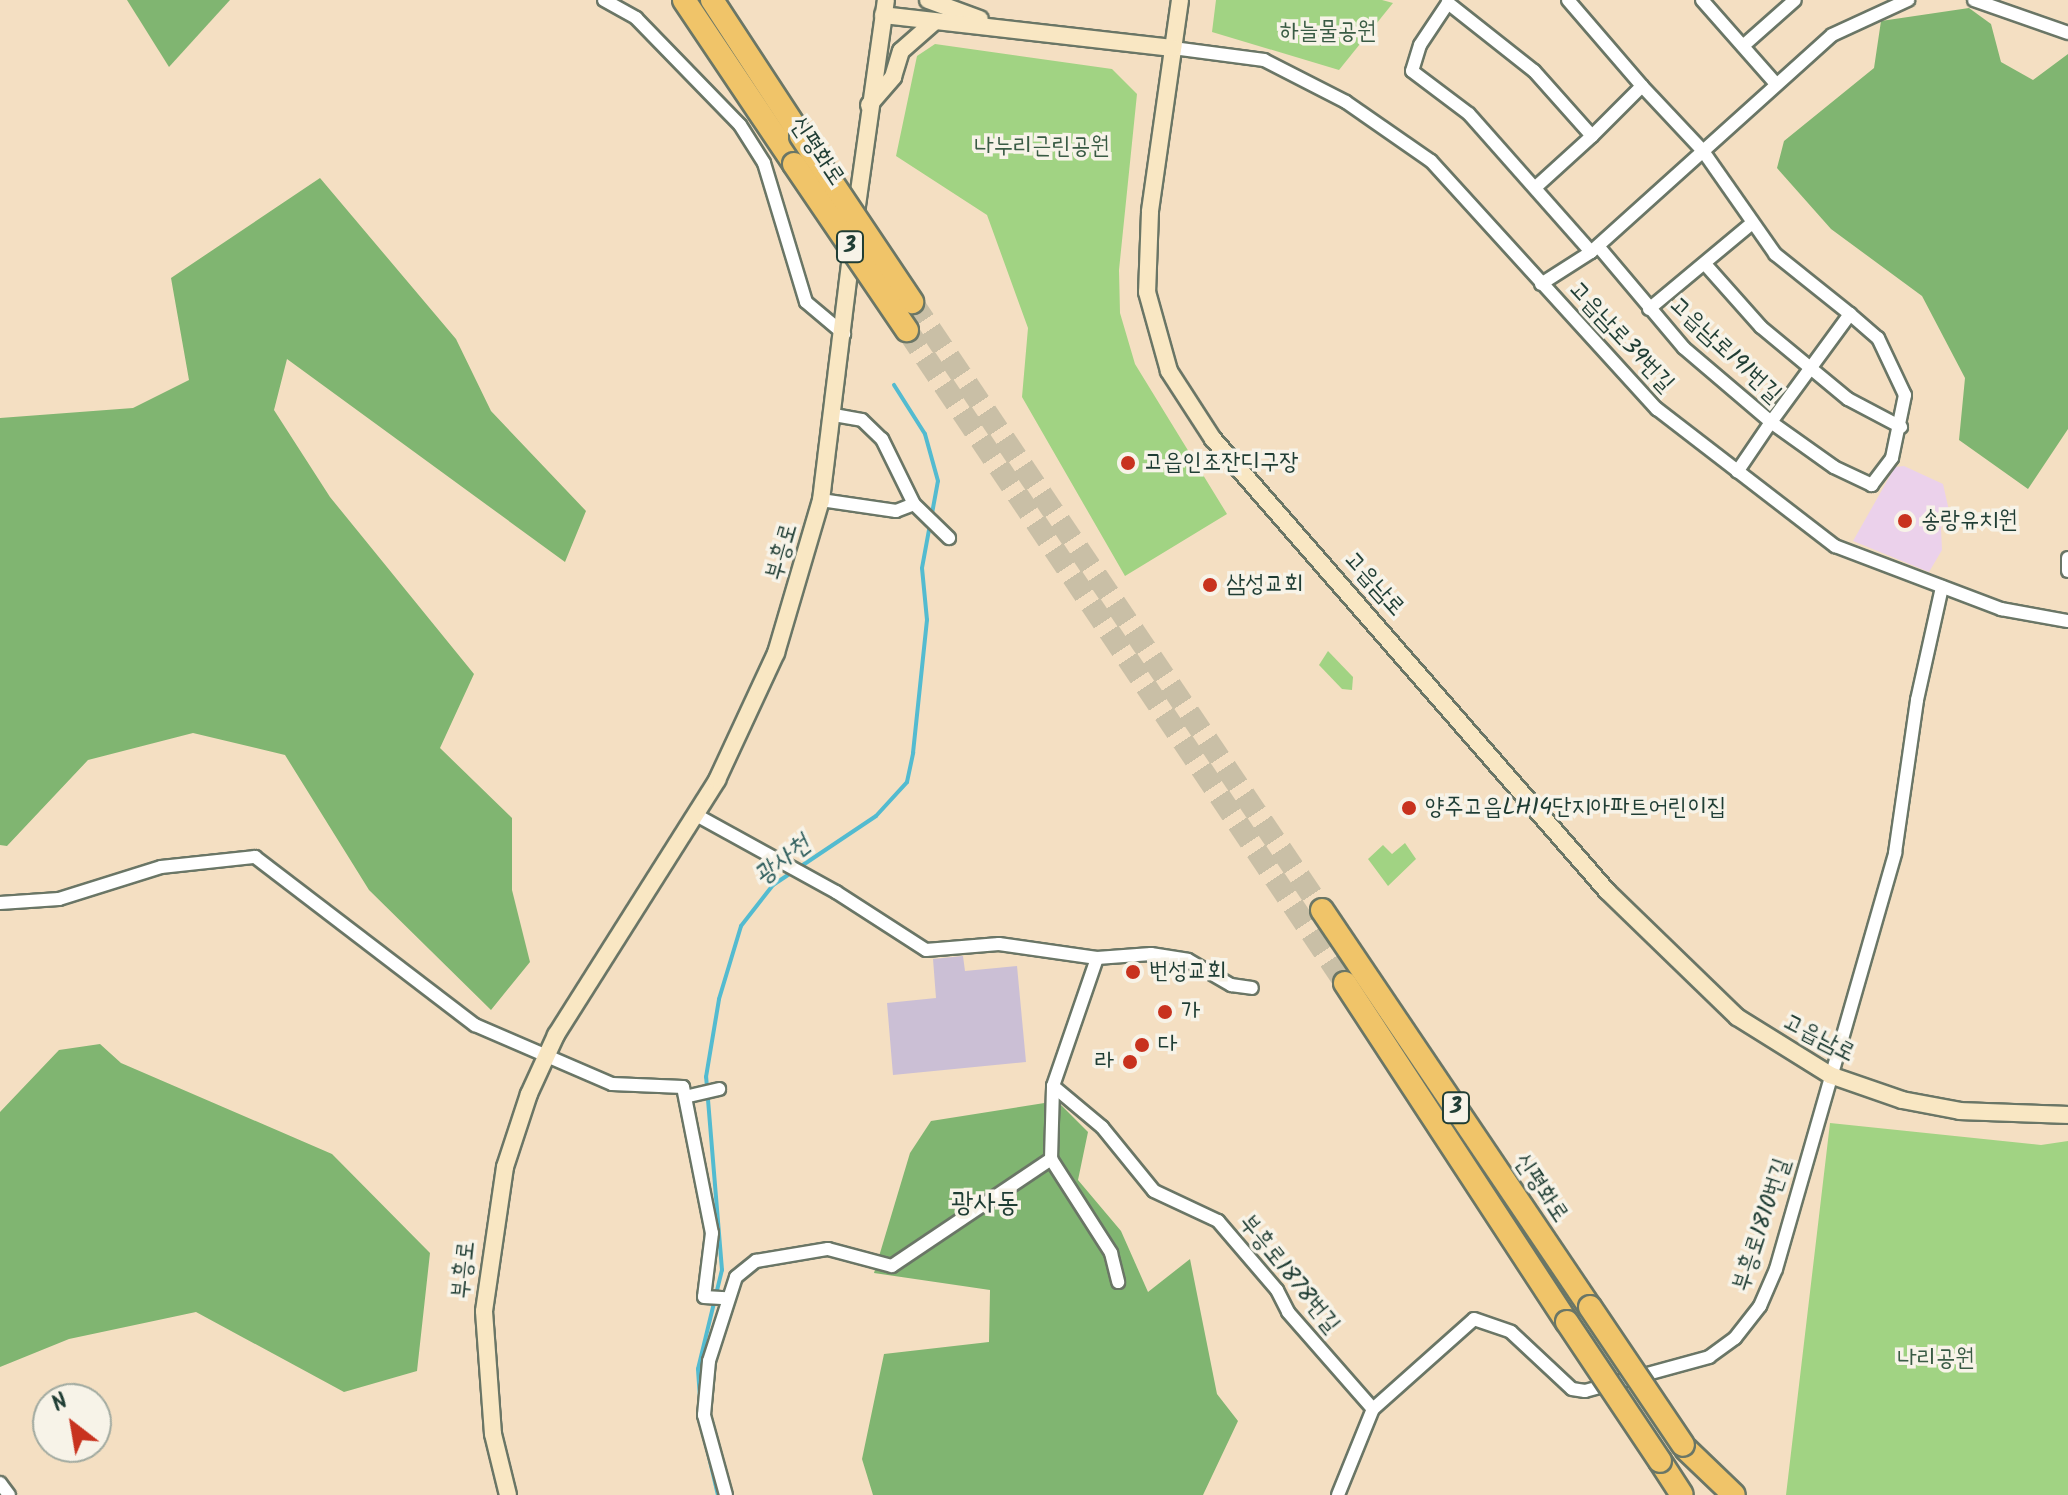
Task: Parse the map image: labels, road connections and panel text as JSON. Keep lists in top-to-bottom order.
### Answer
{
  "streets": {
    "highway": ["신평화로", "3"],
    "street": [
      "고읍남로39번길",
      "고읍남로191번길",
      "부흥로",
      "고읍남로",
      "부흥로1810번길",
      "부흥로1878번길"
    ]
  },
  "crossings": [
    ["고읍남로39번길", "고읍남로191번길"],
    ["고읍남로39번길", "고읍남로"],
    ["고읍남로", "부흥로1810번길"],
    ["부흥로1810번길", "부흥로1878번길"]
  ],
  "districts": ["광사동"],
  "water": ["광사천"],
  "parks": ["하늘물공원", "나누리근린공원", "나리공원"],
  "places": [
    "고읍인조잔디구장",
    "송랑유치원",
    "삼성교회",
    "양주고읍LH14단지아파트어린이집",
    "번성교회",
    "가",
    "다",
    "라"
  ],
  "north": "top left"
}
